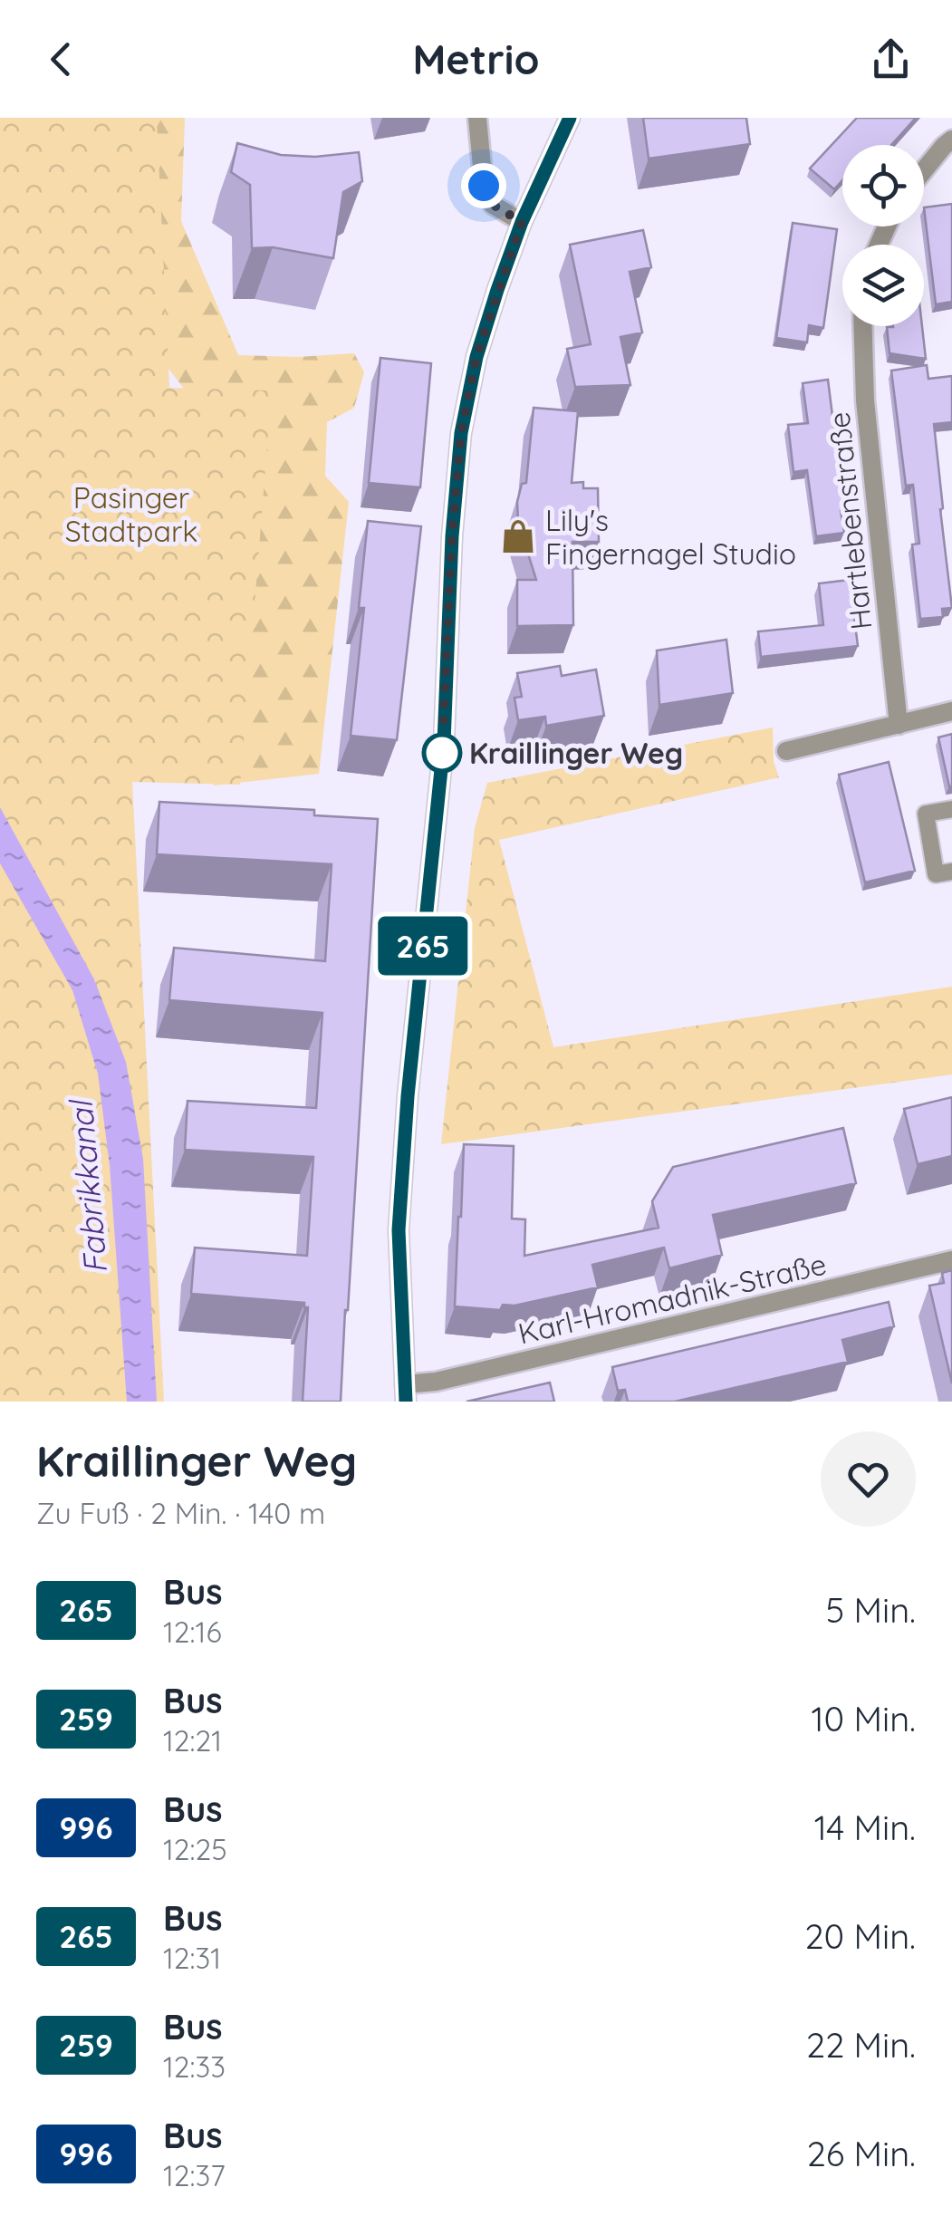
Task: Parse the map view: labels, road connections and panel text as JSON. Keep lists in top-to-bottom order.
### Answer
{
  "streets": {
    "street": ["Hartlebenstraße", "Karl-Hromadnik-Straße"]
  },
  "water": ["Fabrikkanal"],
  "parks": ["Pasinger Stadtpark"],
  "places": {
    "shop": ["Lily's Fingernagel Studio"],
    "other": ["Kraillinger Weg"]
  },
  "lines": ["bus line 265"],
  "page": {
    "header": "Metrio",
    "on_map": "265",
    "heading": ["Kraillinger Weg", "Zu Fuß · 2 Min. · 140 m"],
    "list": [
      {
        "mark": "265",
        "name": "Bus",
        "note": "12:16",
        "value": "5 Min."
      },
      {
        "mark": "259",
        "name": "Bus",
        "note": "12:21",
        "value": "10 Min."
      },
      {
        "mark": "996",
        "name": "Bus",
        "note": "12:25",
        "value": "14 Min."
      },
      {
        "mark": "265",
        "name": "Bus",
        "note": "12:31",
        "value": "20 Min."
      },
      {
        "mark": "259",
        "name": "Bus",
        "note": "12:33",
        "value": "22 Min."
      },
      {
        "mark": "996",
        "name": "Bus",
        "note": "12:37",
        "value": "26 Min."
      }
    ]
  }
}
